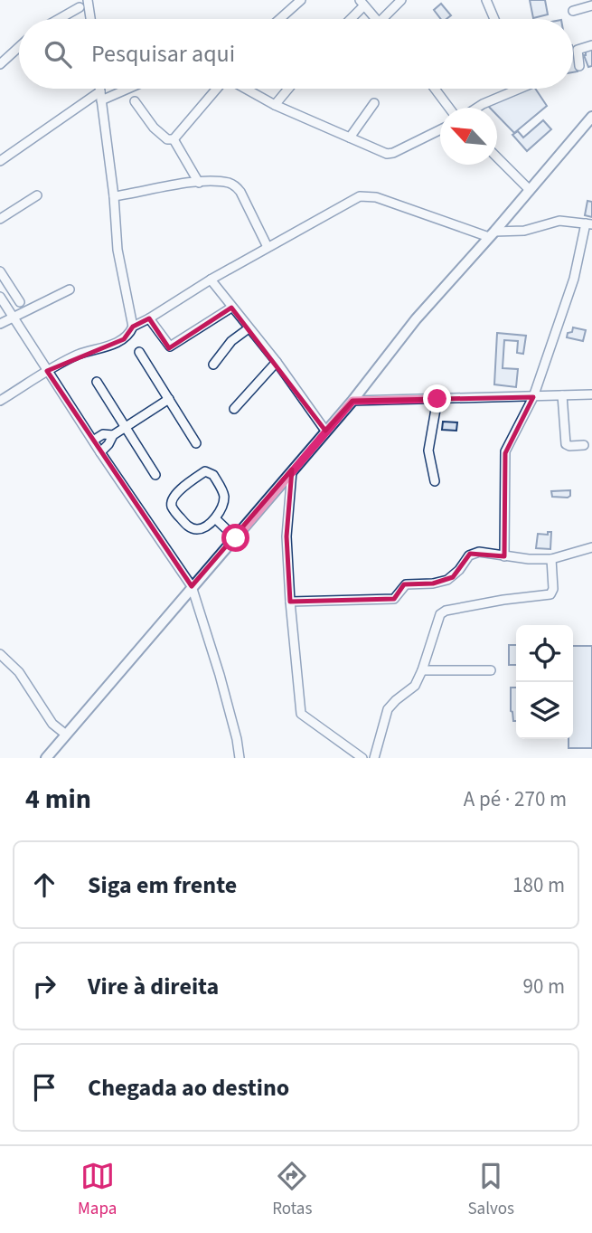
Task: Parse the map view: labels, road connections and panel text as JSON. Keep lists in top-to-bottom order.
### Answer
{
  "north": "top left",
  "page": {
    "search": "Pesquisar aqui",
    "heading": ["4 min", "A pé · 270 m"],
    "list": [
      ["Siga em frente", "180 m"],
      ["Vire à direita", "90 m"],
      "Chegada ao destino"
    ],
    "nav": ["Mapa", "Rotas", "Salvos"]
  }
}
